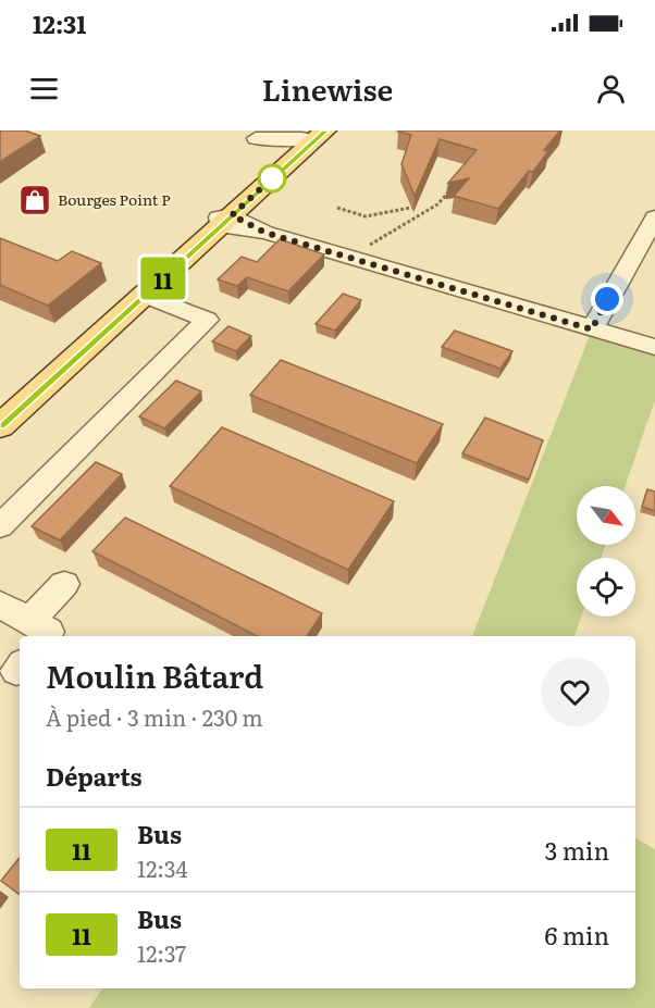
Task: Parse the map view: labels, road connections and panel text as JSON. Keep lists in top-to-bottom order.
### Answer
{
  "places": {
    "shop": ["Bourges Point P"]
  },
  "lines": ["bus line 11"],
  "north": "bottom right",
  "page": {
    "status": "12:31",
    "header": "Linewise",
    "on_map": "11",
    "heading": [
      ["Moulin Bâtard", "À pied · 3 min · 230 m"],
      "Départs"
    ],
    "list": [
      {
        "mark": "11",
        "name": "Bus",
        "note": "12:34",
        "value": "3 min"
      },
      {
        "mark": "11",
        "name": "Bus",
        "note": "12:37",
        "value": "6 min"
      }
    ]
  }
}
